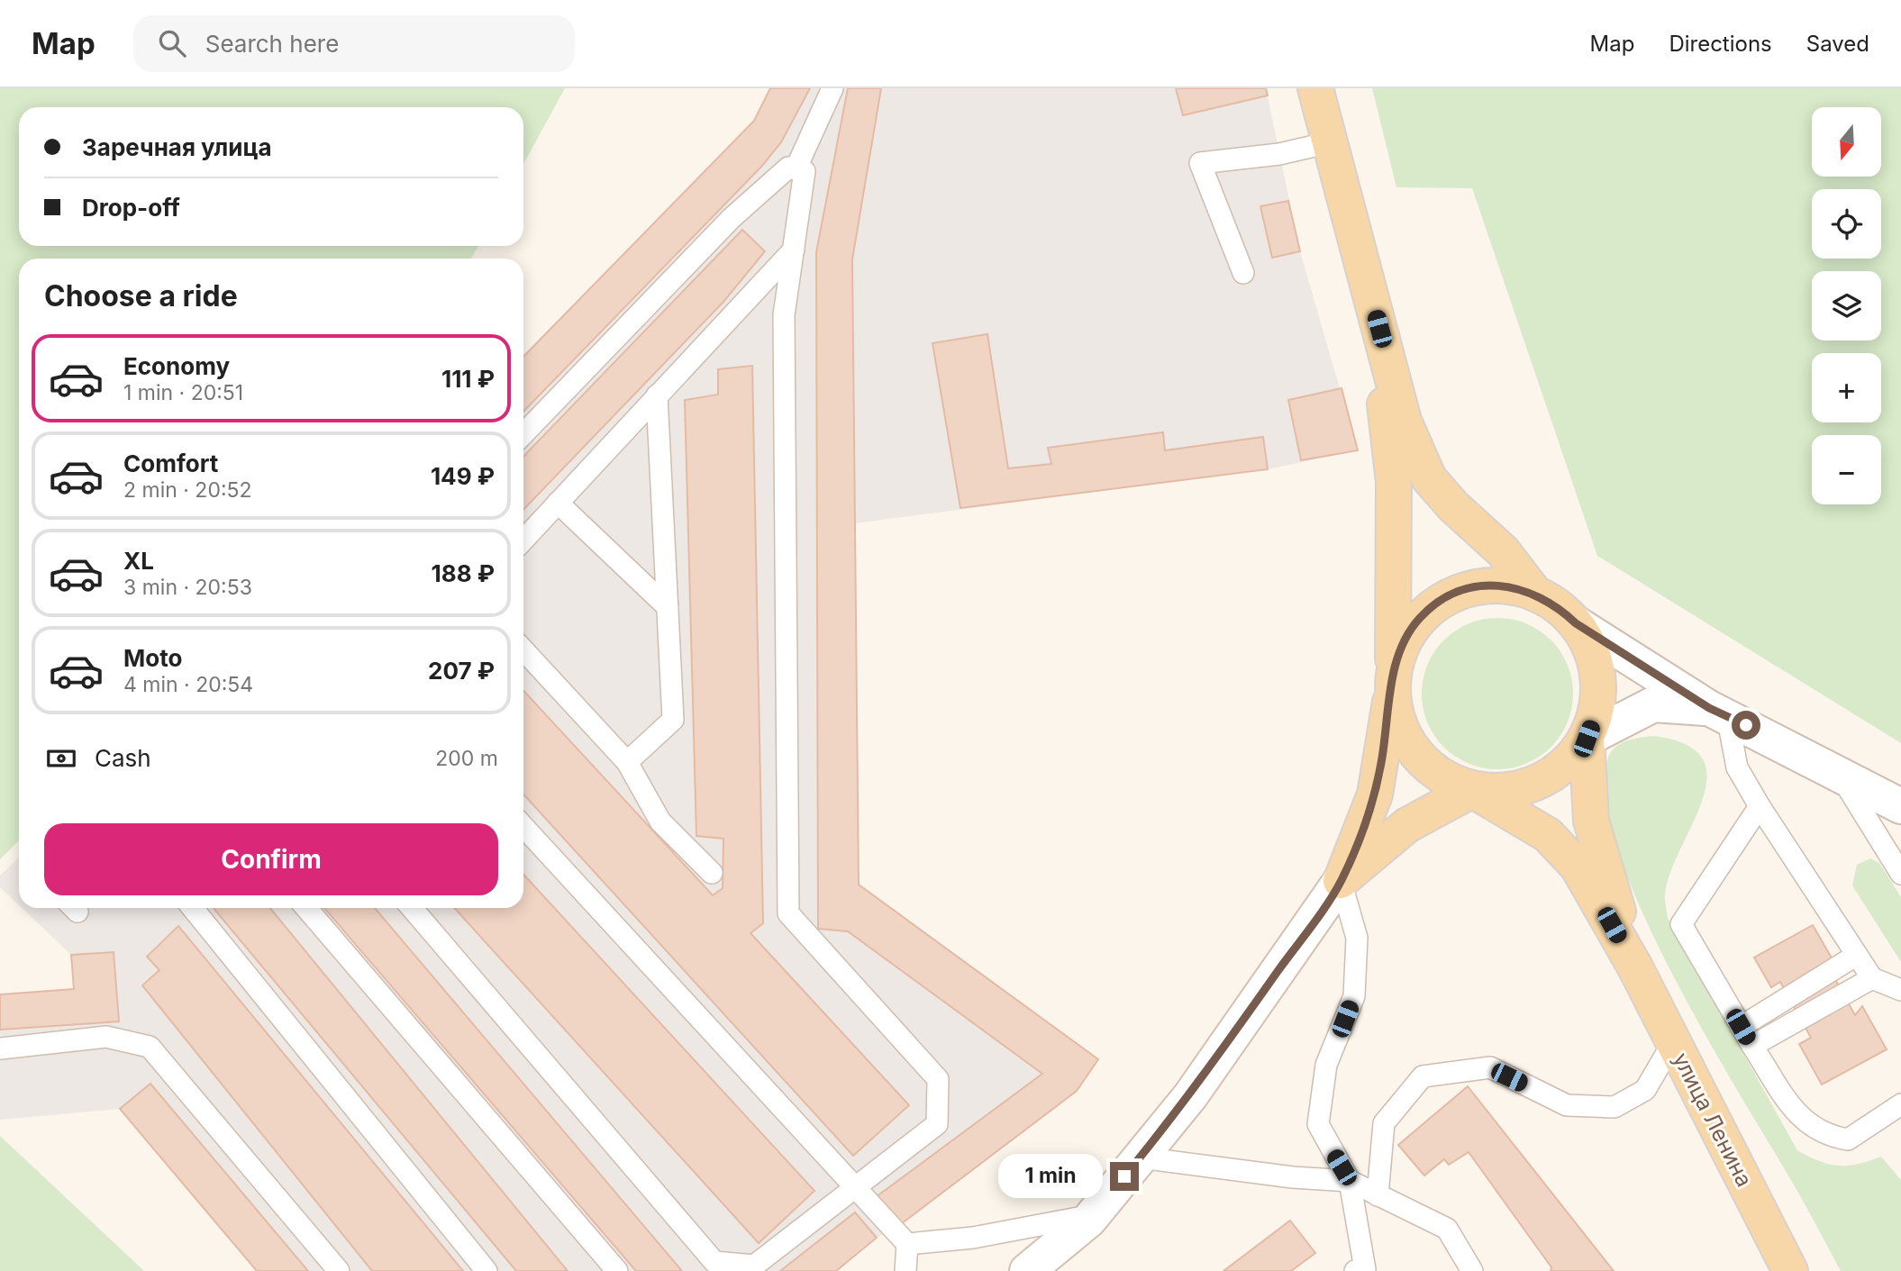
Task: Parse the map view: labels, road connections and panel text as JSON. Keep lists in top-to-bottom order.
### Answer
{
  "streets": {
    "main road": ["улица Ленина"]
  },
  "north": "bottom",
  "page": {
    "header": "Map",
    "search": "Search here",
    "nav": ["Map", "Directions", "Saved"],
    "map_buttons": ["+", "−"],
    "banner": ["Заречная улица", "Drop-off"],
    "heading": "Choose a ride",
    "list": [
      {
        "name": "Economy",
        "note": "1 min · 20:51",
        "value": "111 ₽"
      },
      {
        "name": "Comfort",
        "note": "2 min · 20:52",
        "value": "149 ₽"
      },
      {
        "name": "XL",
        "note": "3 min · 20:53",
        "value": "188 ₽"
      },
      {
        "name": "Moto",
        "note": "4 min · 20:54",
        "value": "207 ₽"
      }
    ],
    "pay": ["Cash", "200 m"],
    "buttons": "Confirm",
    "bubble": "1 min"
  }
}
